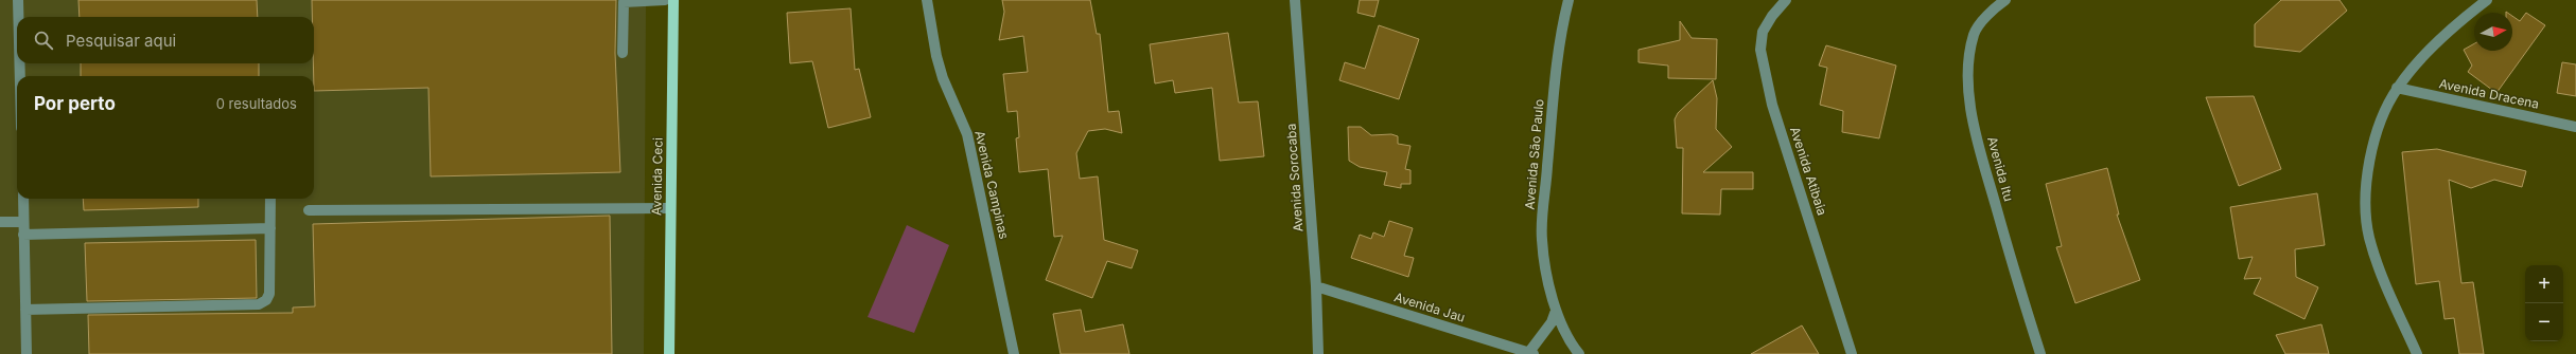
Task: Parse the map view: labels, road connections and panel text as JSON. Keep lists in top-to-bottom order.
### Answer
{
  "streets": {
    "main road": ["Avenida Ceci"],
    "street": [
      "Avenida Dracena",
      "Avenida São Paulo",
      "Avenida Itu",
      "Avenida Atibaia",
      "Avenida Sorocaba",
      "Avenida Campinas",
      "Avenida Jau"
    ]
  },
  "crossings": [
    ["Avenida Sorocaba", "Avenida Jau"]
  ],
  "north": "right",
  "page": {
    "search": "Pesquisar aqui",
    "heading": ["Por perto", "0 resultados"],
    "map_buttons": ["+", "−"]
  }
}
